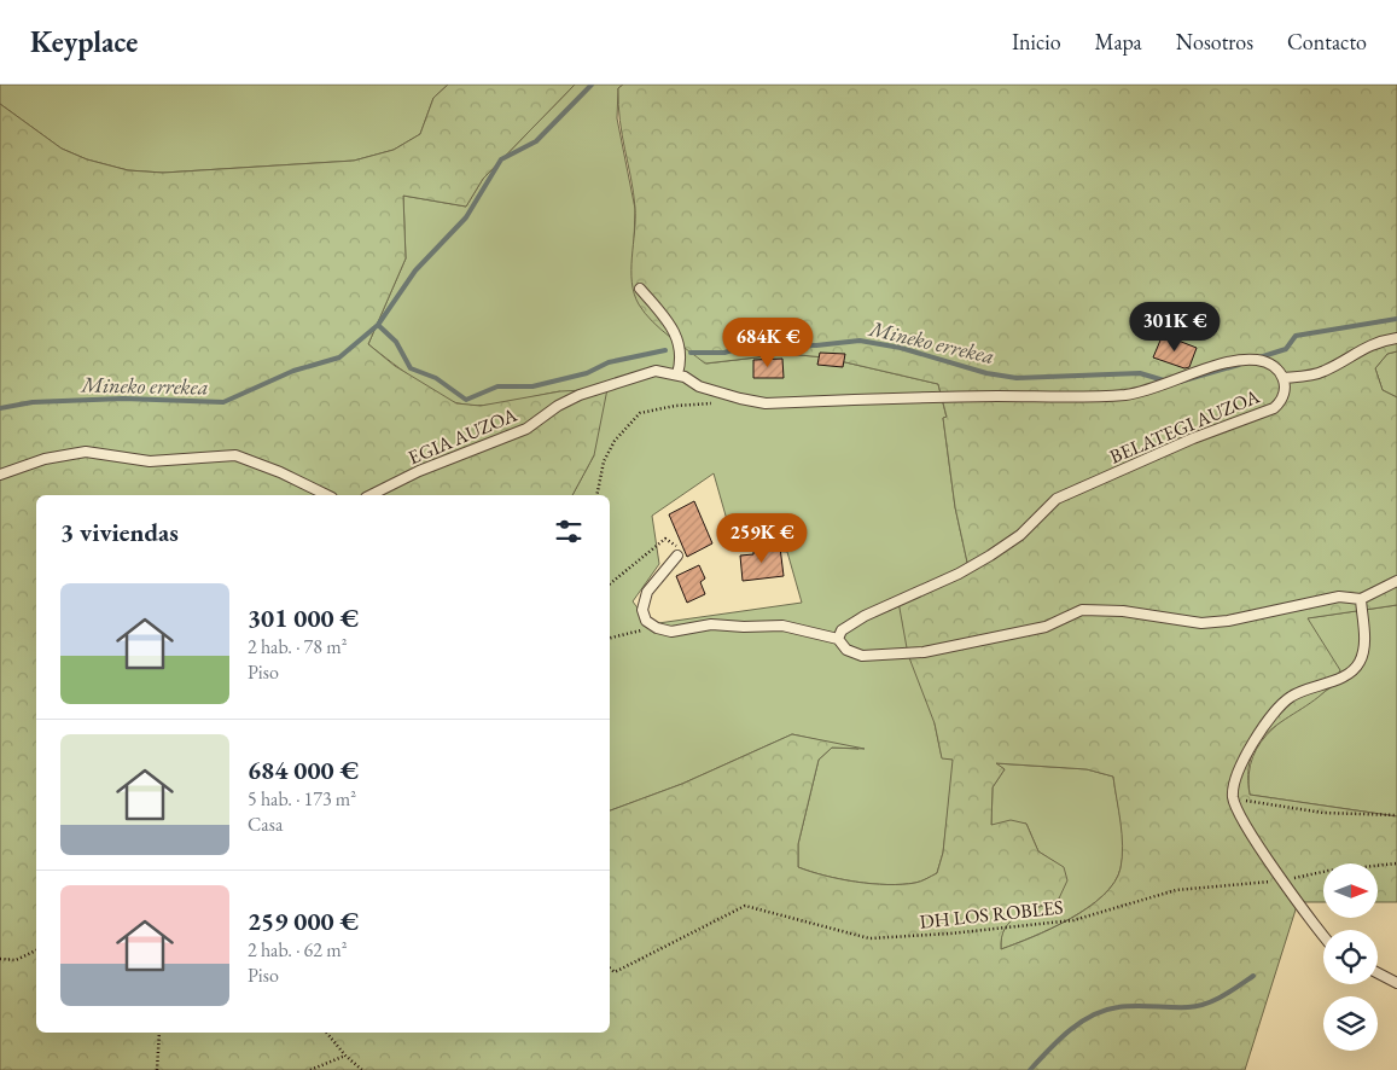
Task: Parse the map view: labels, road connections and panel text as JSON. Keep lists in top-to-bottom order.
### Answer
{
  "streets": {
    "lane": ["BELATEGI AUZOA", "EGIA AUZOA"],
    "path": ["DH LOS ROBLES"]
  },
  "crossings": [
    ["BELATEGI AUZOA", "EGIA AUZOA"]
  ],
  "water": ["Mineko errekea"],
  "north": "right",
  "page": {
    "header": "Keyplace",
    "nav": [
      "Inicio",
      "Mapa",
      "Nosotros",
      "Contacto"
    ],
    "price": ["301K €", "684K €", "259K €"],
    "heading": "3 viviendas",
    "list": [
      {
        "name": "301 000 €",
        "note": "2 hab. · 78 m² · Piso"
      },
      {
        "name": "684 000 €",
        "note": "5 hab. · 173 m² · Casa"
      },
      {
        "name": "259 000 €",
        "note": "2 hab. · 62 m² · Piso"
      }
    ]
  }
}
